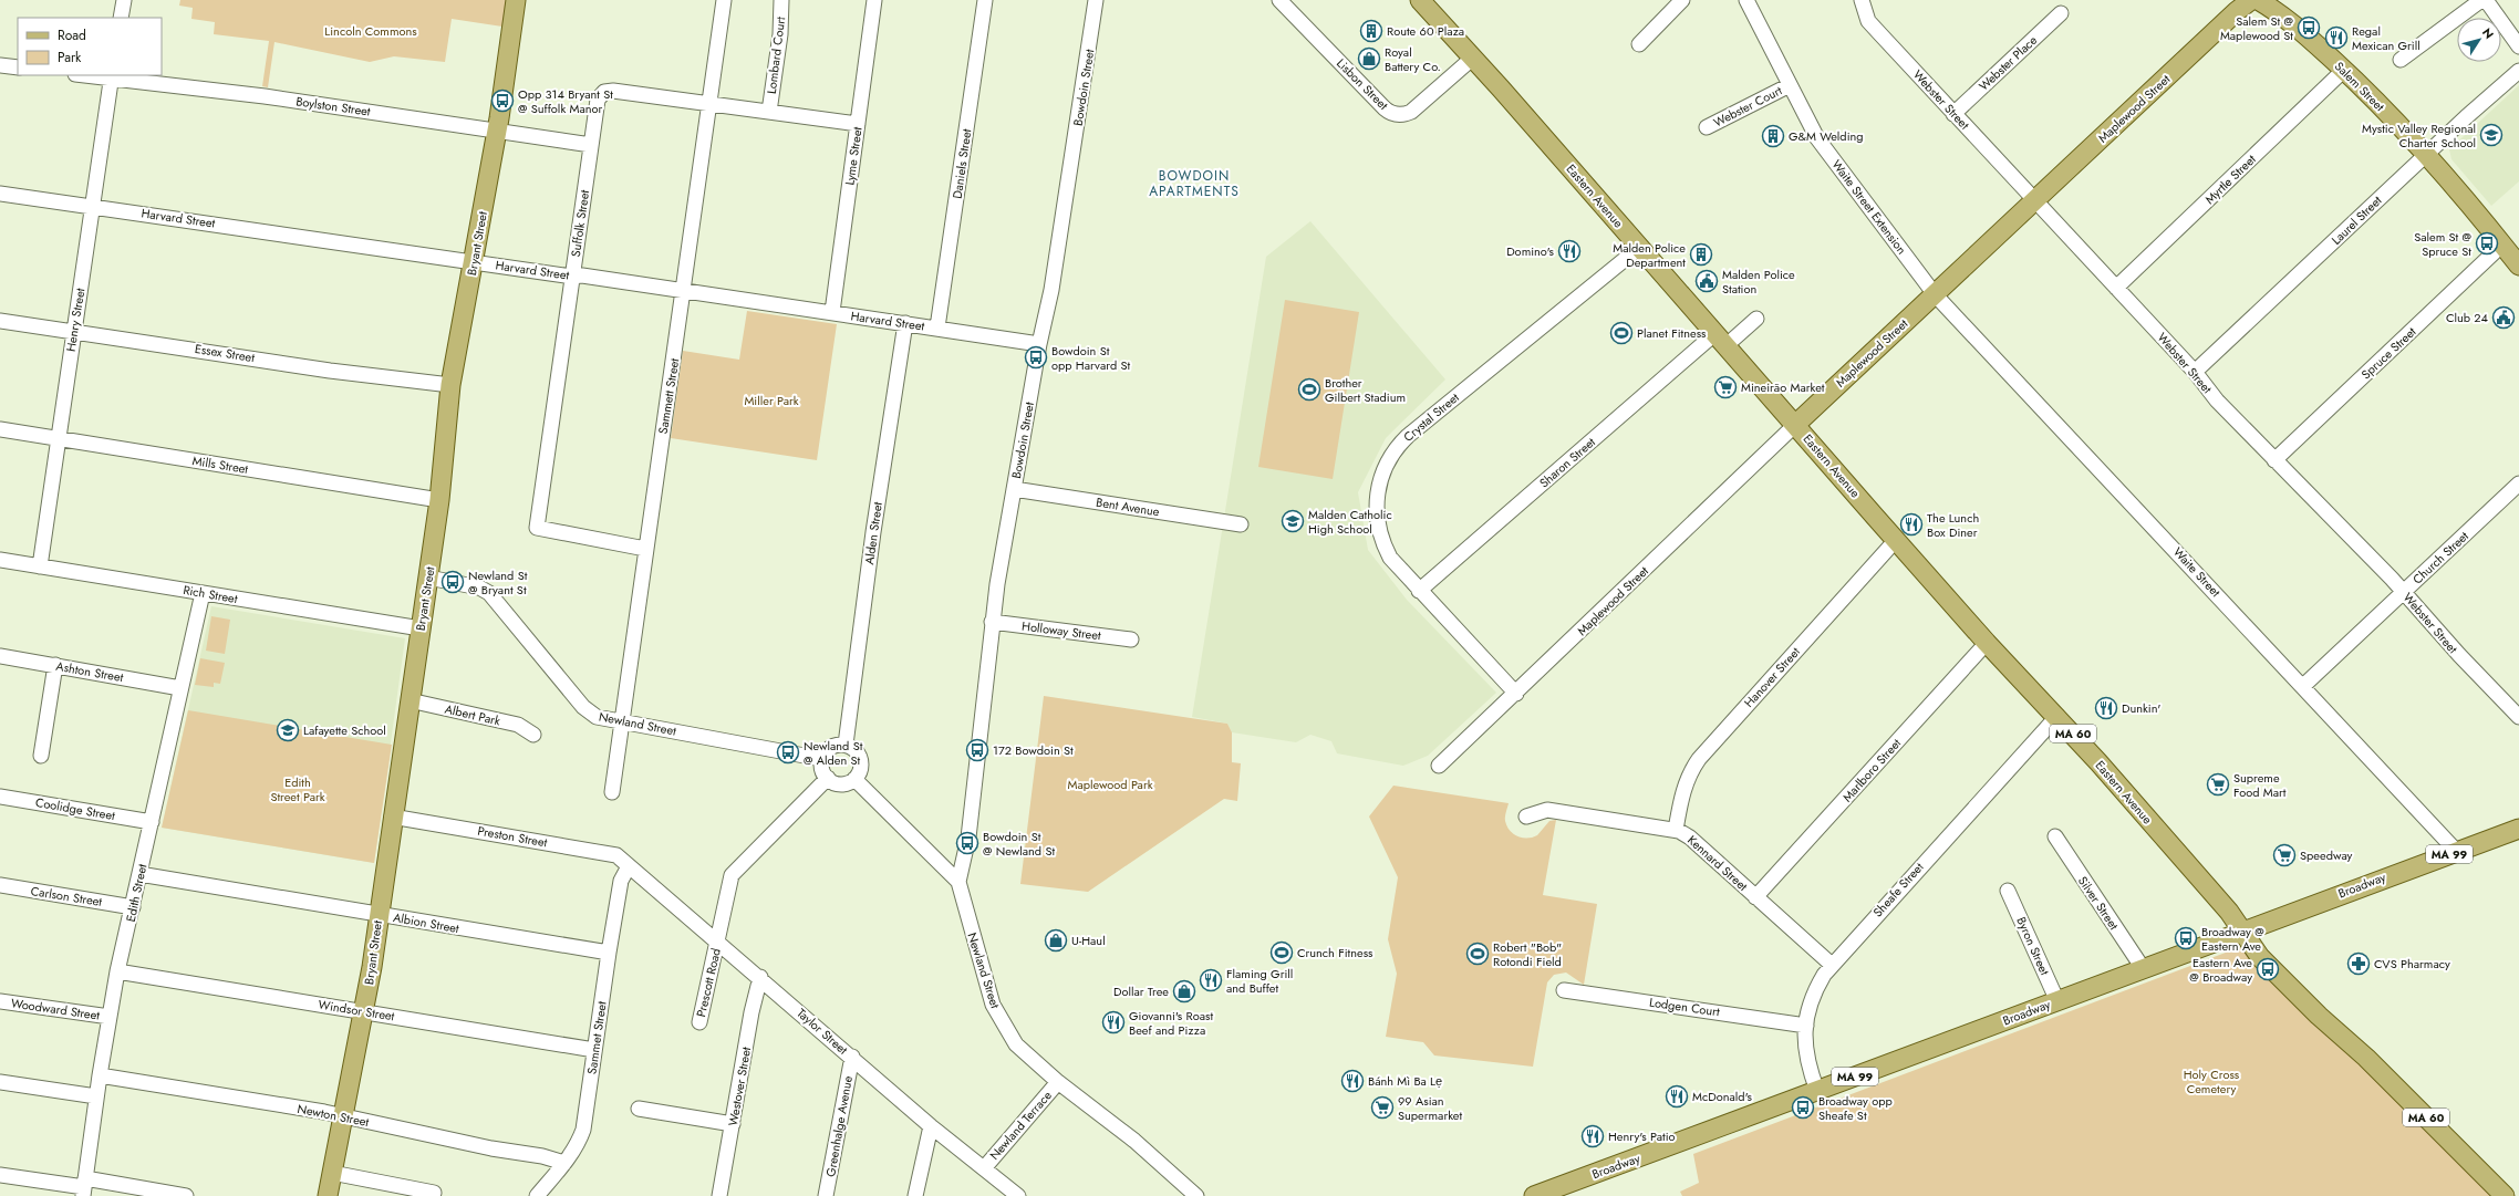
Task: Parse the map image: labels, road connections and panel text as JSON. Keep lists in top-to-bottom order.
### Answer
{
  "streets": {
    "main road": [
      "Salem Street",
      "Maplewood Street",
      "Eastern Avenue",
      "Bryant Street",
      "MA 60",
      "MA 99",
      "Broadway"
    ],
    "street": [
      "Lombard Court",
      "Webster Place",
      "Lisbon Street",
      "Bowdoin Street",
      "Webster Street",
      "Boylston Street",
      "Webster Court",
      "Lyme Street",
      "Daniels Street",
      "Myrtle Street",
      "Waite Street Extension",
      "Harvard Street",
      "Laurel Street",
      "Suffolk Street",
      "Henry Street",
      "Essex Street",
      "Spruce Street",
      "Sammett Street",
      "Crystal Street",
      "Sharon Street",
      "Mills Street",
      "Bent Avenue",
      "Alden Street",
      "Church Street",
      "Waite Street",
      "Rich Street",
      "Holloway Street",
      "Ashton Street",
      "Hanover Street",
      "Albert Park",
      "Newland Street",
      "Marlboro Street",
      "Coolidge Street",
      "Preston Street",
      "Kennard Street",
      "Sheafe Street",
      "Edith Street",
      "Carlson Street",
      "Silver Street",
      "Albion Street",
      "Byron Street",
      "Prescott Road",
      "Lodgen Court",
      "Woodward Street",
      "Windsor Street",
      "Taylor Street",
      "Sammet Street",
      "Westover Street",
      "Newton Street",
      "Newland Terrace",
      "Greenhalge Avenue"
    ]
  },
  "crossings": [
    ["Lombard Court", "Suffolk Street"],
    ["Webster Place", "Webster Street"],
    ["Lisbon Street", "Eastern Avenue"],
    ["Salem Street", "Myrtle Street"],
    ["Salem Street", "Laurel Street"],
    ["Salem Street", "Spruce Street"],
    ["Bowdoin Street", "Harvard Street"],
    ["Bowdoin Street", "Bent Avenue"],
    ["Bowdoin Street", "Holloway Street"],
    ["Bowdoin Street", "Newland Street"],
    ["Webster Street", "Maplewood Street"],
    ["Webster Street", "Myrtle Street"],
    ["Webster Street", "Laurel Street"],
    ["Webster Street", "Spruce Street"],
    ["Webster Street", "Church Street"],
    ["Boylston Street", "Suffolk Street"],
    ["Boylston Street", "Bryant Street"],
    ["Boylston Street", "Henry Street"],
    ["Webster Court", "Waite Street Extension"],
    ["Maplewood Street", "Eastern Avenue"],
    ["Maplewood Street", "Waite Street Extension"],
    ["Maplewood Street", "Crystal Street"],
    ["Maplewood Street", "Waite Street"],
    ["Lyme Street", "Harvard Street"],
    ["Lyme Street", "Suffolk Street"],
    ["Daniels Street", "Harvard Street"],
    ["Eastern Avenue", "Crystal Street"],
    ["Eastern Avenue", "Sharon Street"],
    ["Eastern Avenue", "Hanover Street"],
    ["Eastern Avenue", "Marlboro Street"],
    ["Eastern Avenue", "Broadway"],
    ["Eastern Avenue", "Sheafe Street"],
    ["Waite Street Extension", "Waite Street"],
    ["Harvard Street", "Suffolk Street"],
    ["Harvard Street", "Bryant Street"],
    ["Harvard Street", "Henry Street"],
    ["Harvard Street", "Sammett Street"],
    ["Harvard Street", "Alden Street"],
    ["Suffolk Street", "Sammett Street"],
    ["Bryant Street", "Essex Street"],
    ["Bryant Street", "Mills Street"],
    ["Bryant Street", "Rich Street"],
    ["Bryant Street", "Albert Park"],
    ["Bryant Street", "Newland Street"],
    ["Bryant Street", "Preston Street"],
    ["Bryant Street", "Albion Street"],
    ["Bryant Street", "Windsor Street"],
    ["Bryant Street", "Newton Street"],
    ["Henry Street", "Essex Street"],
    ["Henry Street", "Mills Street"],
    ["Henry Street", "Rich Street"],
    ["Sammett Street", "Newland Street"],
    ["Crystal Street", "Sharon Street"],
    ["Alden Street", "Newland Street"],
    ["Church Street", "Waite Street"],
    ["Waite Street", "Broadway"],
    ["Rich Street", "Edith Street"],
    ["Ashton Street", "Edith Street"],
    ["Hanover Street", "Kennard Street"],
    ["Newland Street", "Newland Terrace"],
    ["Marlboro Street", "Kennard Street"],
    ["Coolidge Street", "Edith Street"],
    ["Preston Street", "Taylor Street"],
    ["Preston Street", "Sammet Street"],
    ["Kennard Street", "Sheafe Street"],
    ["Broadway", "Sheafe Street"],
    ["Broadway", "Silver Street"],
    ["Broadway", "Byron Street"],
    ["Sheafe Street", "Lodgen Court"],
    ["Edith Street", "Carlson Street"],
    ["Edith Street", "Albion Street"],
    ["Edith Street", "Woodward Street"],
    ["Edith Street", "Windsor Street"],
    ["Edith Street", "Newton Street"],
    ["Albion Street", "Sammet Street"],
    ["Prescott Road", "Taylor Street"],
    ["Windsor Street", "Sammet Street"],
    ["Taylor Street", "Sammet Street"],
    ["Taylor Street", "Westover Street"],
    ["Taylor Street", "Newland Terrace"],
    ["Taylor Street", "Greenhalge Avenue"],
    ["Sammet Street", "Newton Street"]
  ],
  "districts": ["BOWDOIN APARTMENTS"],
  "parks": [
    "Lincoln Commons",
    "Miller Park",
    "Edith Street Park",
    "Maplewood Park",
    "Holy Cross Cemetery"
  ],
  "places": {
    "bus stop": [
      "Salem St @ Maplewood St",
      "Opp 314 Bryant St @ Suffolk Manor",
      "Salem St @ Spruce St",
      "Bowdoin St opp Harvard St",
      "Newland St @ Bryant St",
      "172 Bowdoin St",
      "Newland St @ Alden St",
      "Bowdoin St @ Newland St",
      "Broadway @ Eastern Ave",
      "Eastern Ave @ Broadway",
      "Broadway opp Sheafe St"
    ],
    "building": ["Route 60 Plaza", "G&M Welding", "Malden Police Department"],
    "restaurant": [
      "Regal Mexican Grill",
      "Domino's",
      "The Lunch Box Diner",
      "Dunkin'",
      "Flaming Grill and Buffet",
      "Giovanni's Roast Beef and Pizza",
      "Bánh Mì Ba Lẹ",
      "McDonald's",
      "Henry's Patio"
    ],
    "shop": ["Royal Battery Co.", "U-Haul", "Dollar Tree"],
    "school or university": ["Mystic Valley Regional Charter School", "Malden Catholic High School", "Lafayette School"],
    "public building": ["Malden Police Station", "Club 24"],
    "sports": [
      "Planet Fitness",
      "Brother Gilbert Stadium",
      "Crunch Fitness",
      "Robert \"Bob\" Rotondi Field"
    ],
    "supermarket": [
      "Mineirão Market",
      "Supreme Food Mart",
      "Speedway",
      "99 Asian Supermarket"
    ],
    "pharmacy": ["CVS Pharmacy"]
  },
  "legend": ["Road", "Park"],
  "north": "top right"
}
